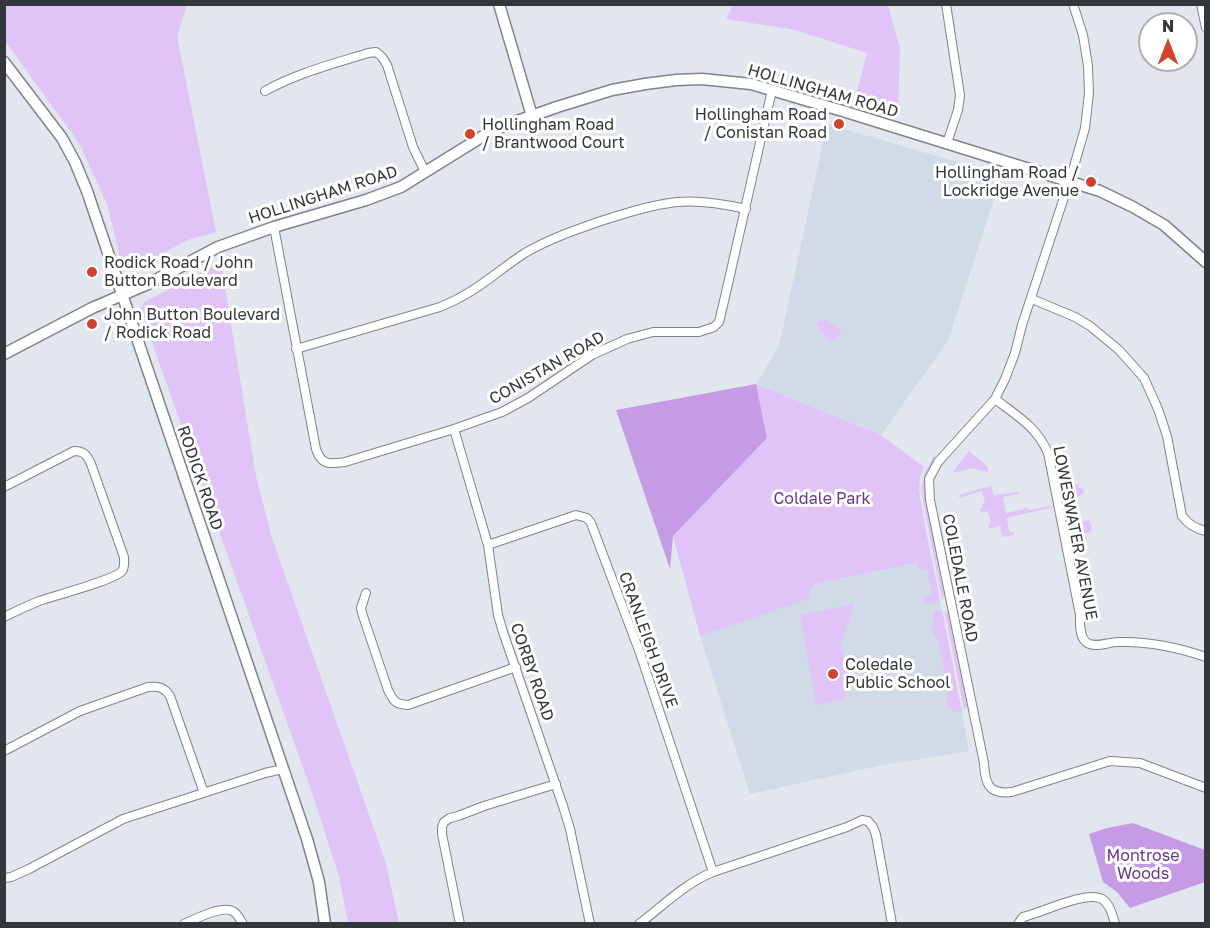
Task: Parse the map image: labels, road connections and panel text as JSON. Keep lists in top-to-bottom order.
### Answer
{
  "streets": {
    "street": [
      "HOLLINGHAM ROAD",
      "CONISTAN ROAD",
      "RODICK ROAD",
      "LOWESWATER AVENUE",
      "COLEDALE ROAD",
      "CRANLEIGH DRIVE",
      "CORBY ROAD"
    ]
  },
  "crossings": [
    ["HOLLINGHAM ROAD", "CONISTAN ROAD"],
    ["HOLLINGHAM ROAD", "RODICK ROAD"],
    ["HOLLINGHAM ROAD", "COLEDALE ROAD"],
    ["CONISTAN ROAD", "CORBY ROAD"],
    ["LOWESWATER AVENUE", "COLEDALE ROAD"],
    ["CRANLEIGH DRIVE", "CORBY ROAD"]
  ],
  "parks": ["Coldale Park", "Montrose Woods"],
  "places": [
    "Hollingham Road / Conistan Road",
    "Hollingham Road / Brantwood Court",
    "Hollingham Road / Lockridge Avenue",
    "Rodick Road / John Button Boulevard",
    "John Button Boulevard / Rodick Road",
    "Coledale Public School"
  ],
  "north": "top"
}
